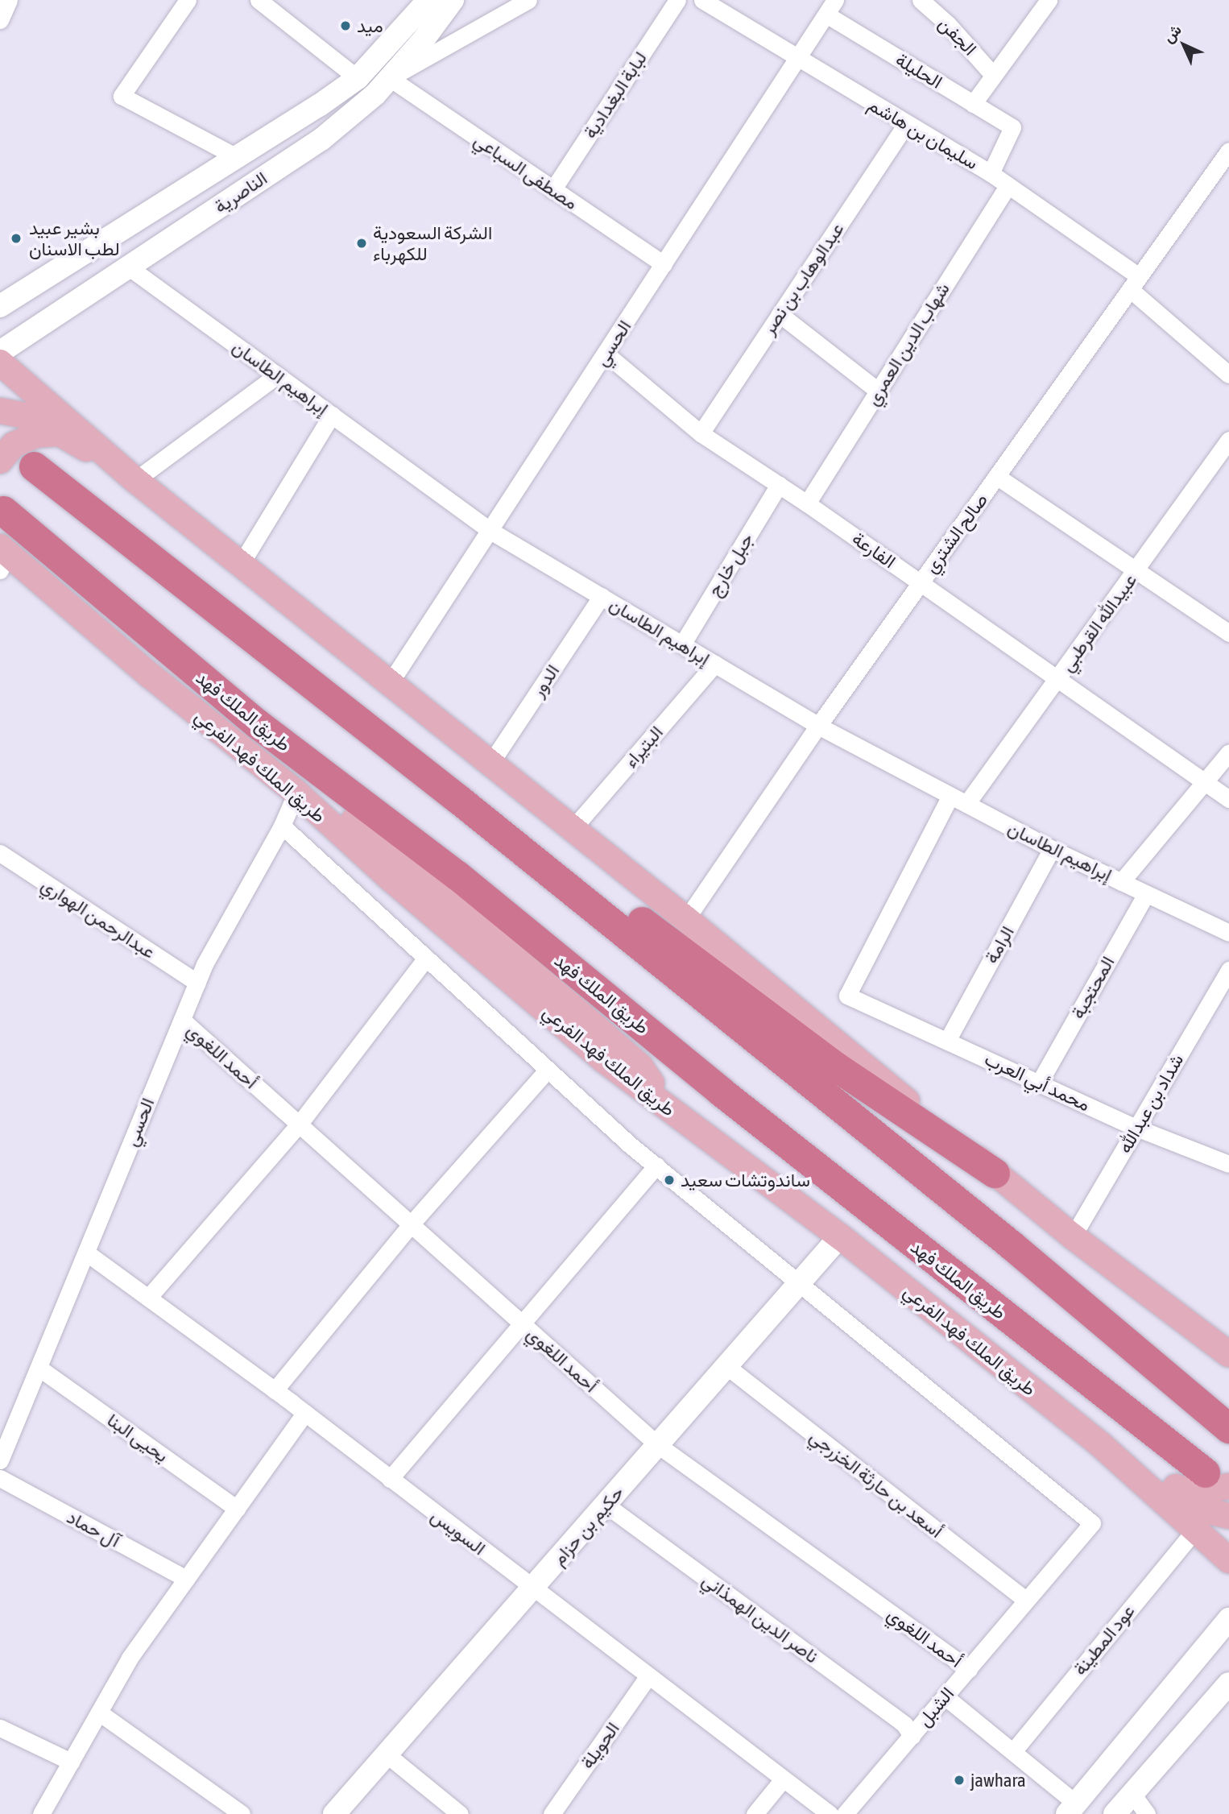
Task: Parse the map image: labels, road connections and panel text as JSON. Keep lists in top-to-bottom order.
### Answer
{
  "streets": {
    "highway": ["طريق الملك فهد"],
    "main road": ["الناصرية", "طريق الملك فهد الفرعي", "حكيم بن حزام"],
    "street": [
      "الجفن",
      "الحليلة",
      "لبابة البغدادية",
      "سليمان بن هاشم",
      "مصطفى السباعي",
      "عبدالوهاب بن نصر",
      "الحسي",
      "شهاب الدين العمري",
      "إبراهيم الطاسان",
      "صالح الشتري",
      "الفارعة",
      "جبل خارج",
      "عبيدالله القرطبي",
      "الدور",
      "البتيراء",
      "عبدالرحمن الهواري",
      "الرامة",
      "المحتجبة",
      "أحمد اللغوي",
      "محمد أبي العرب",
      "شداد بن عبدالله",
      "يحيى البنا",
      "أسعد بن حارثة الخزرجي",
      "آل حماد",
      "السويس",
      "ناصر الدين الهمذاني",
      "عود المطينة",
      "الشبل",
      "الحويلة"
    ]
  },
  "crossings": [
    ["الحليلة", "سليمان بن هاشم"],
    ["الحليلة", "الحسي"],
    ["لبابة البغدادية", "مصطفى السباعي"],
    ["سليمان بن هاشم", "عبدالوهاب بن نصر"],
    ["سليمان بن هاشم", "الحسي"],
    ["سليمان بن هاشم", "شهاب الدين العمري"],
    ["سليمان بن هاشم", "صالح الشتري"],
    ["مصطفى السباعي", "الناصرية"],
    ["مصطفى السباعي", "الحسي"],
    ["الناصرية", "إبراهيم الطاسان"],
    ["عبدالوهاب بن نصر", "الفارعة"],
    ["الحسي", "إبراهيم الطاسان"],
    ["الحسي", "الفارعة"],
    ["الحسي", "طريق الملك فهد الفرعي"],
    ["الحسي", "عبدالرحمن الهواري"],
    ["الحسي", "أحمد اللغوي"],
    ["الحسي", "يحيى البنا"],
    ["الحسي", "السويس"],
    ["شهاب الدين العمري", "الفارعة"],
    ["إبراهيم الطاسان", "صالح الشتري"],
    ["إبراهيم الطاسان", "جبل خارج"],
    ["إبراهيم الطاسان", "عبيدالله القرطبي"],
    ["إبراهيم الطاسان", "الدور"],
    ["إبراهيم الطاسان", "البتيراء"],
    ["إبراهيم الطاسان", "الرامة"],
    ["إبراهيم الطاسان", "المحتجبة"],
    ["إبراهيم الطاسان", "محمد أبي العرب"],
    ["صالح الشتري", "الفارعة"],
    ["الفارعة", "جبل خارج"],
    ["الفارعة", "عبيدالله القرطبي"],
    ["طريق الملك فهد", "طريق الملك فهد الفرعي"],
    ["طريق الملك فهد الفرعي", "حكيم بن حزام"],
    ["طريق الملك فهد الفرعي", "عود المطينة"],
    ["الرامة", "محمد أبي العرب"],
    ["المحتجبة", "محمد أبي العرب"],
    ["أحمد اللغوي", "حكيم بن حزام"],
    ["أحمد اللغوي", "الشبل"],
    ["محمد أبي العرب", "شداد بن عبدالله"],
    ["أسعد بن حارثة الخزرجي", "حكيم بن حزام"],
    ["أسعد بن حارثة الخزرجي", "الشبل"],
    ["حكيم بن حزام", "السويس"],
    ["حكيم بن حزام", "ناصر الدين الهمذاني"],
    ["حكيم بن حزام", "الشبل"],
    ["السويس", "الحويلة"],
    ["ناصر الدين الهمذاني", "الشبل"]
  ],
  "places": [
    "ميد",
    "بشير عبيد لطب الاسنان",
    "الشركة السعودية للكهرباء",
    "ساندوتشات سعيد",
    "jawhara"
  ],
  "north": "top left"
}
